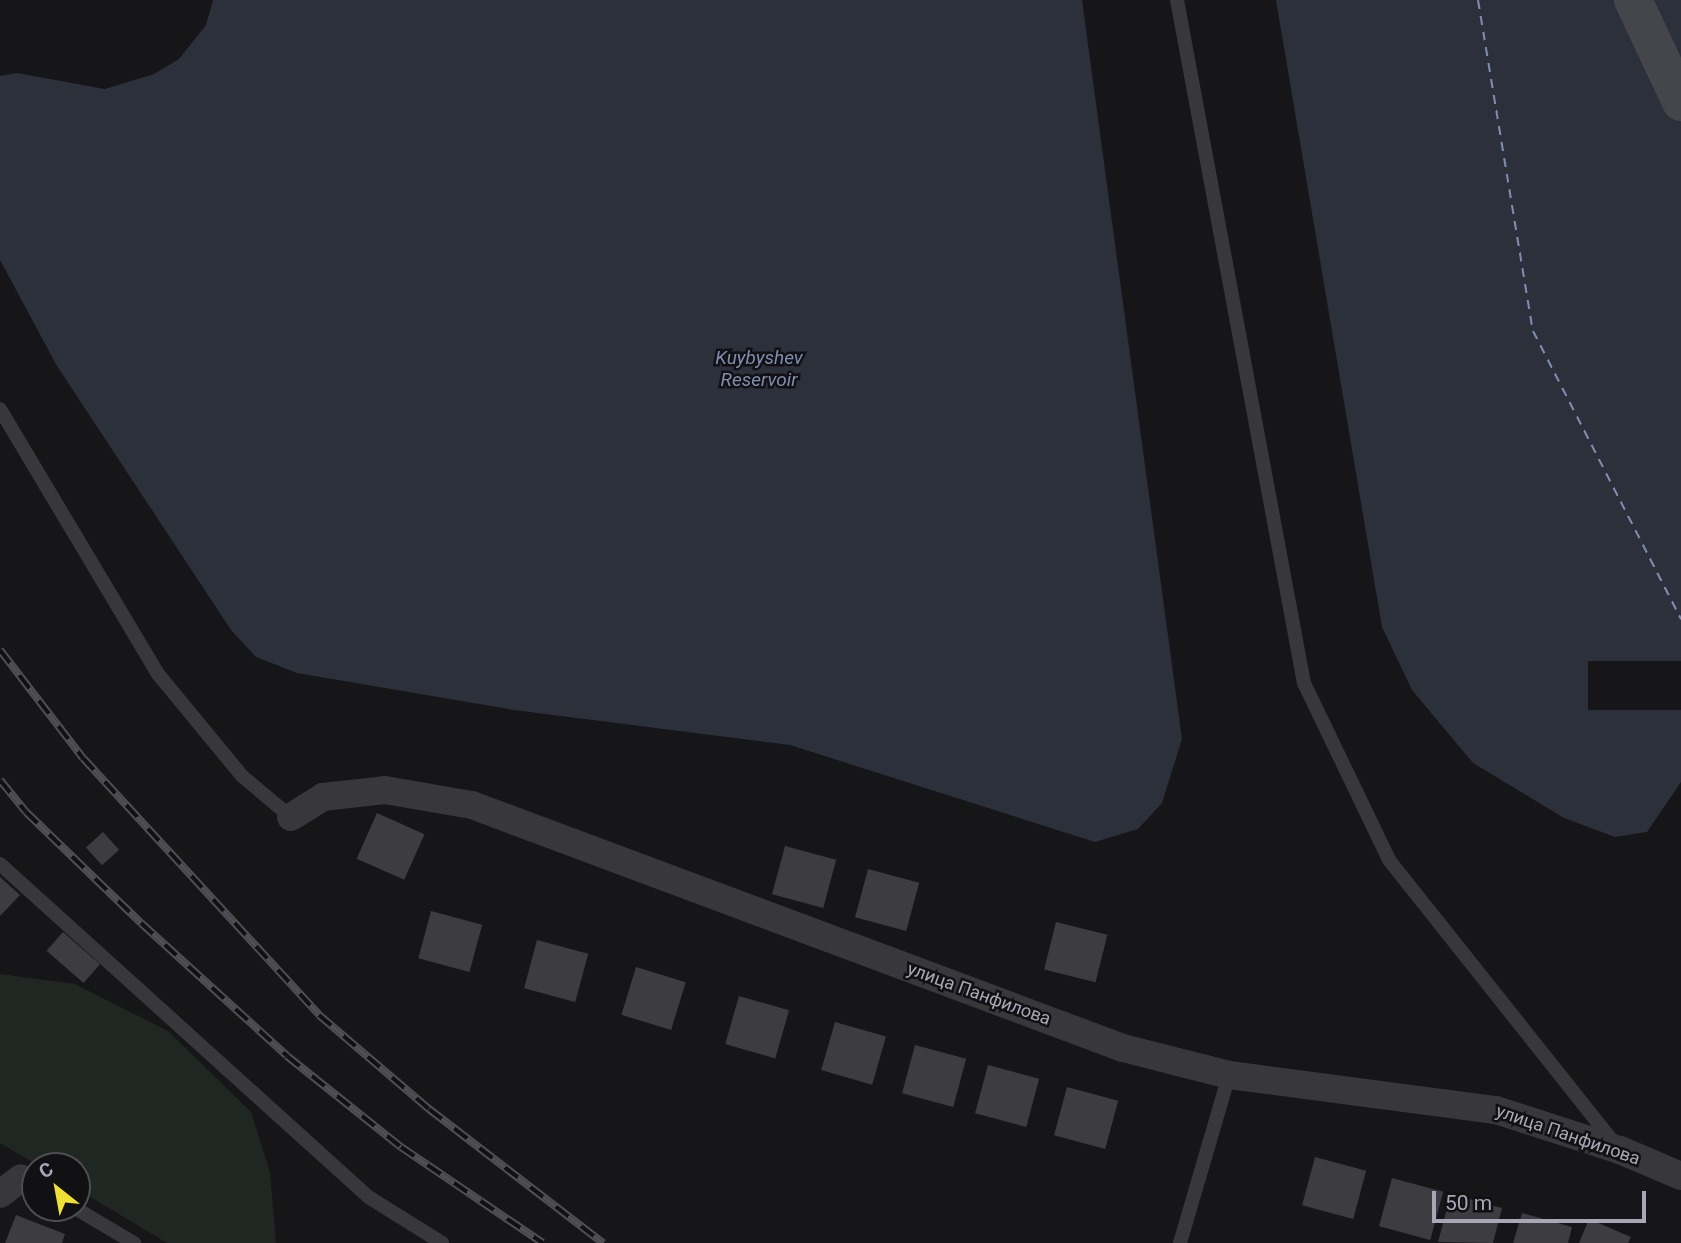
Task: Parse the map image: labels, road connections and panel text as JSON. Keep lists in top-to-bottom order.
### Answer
{
  "streets": {
    "street": ["улица Панфилова"]
  },
  "water": ["Kuybyshev Reservoir"],
  "scale_bar": "50 m",
  "north": "top left"
}
